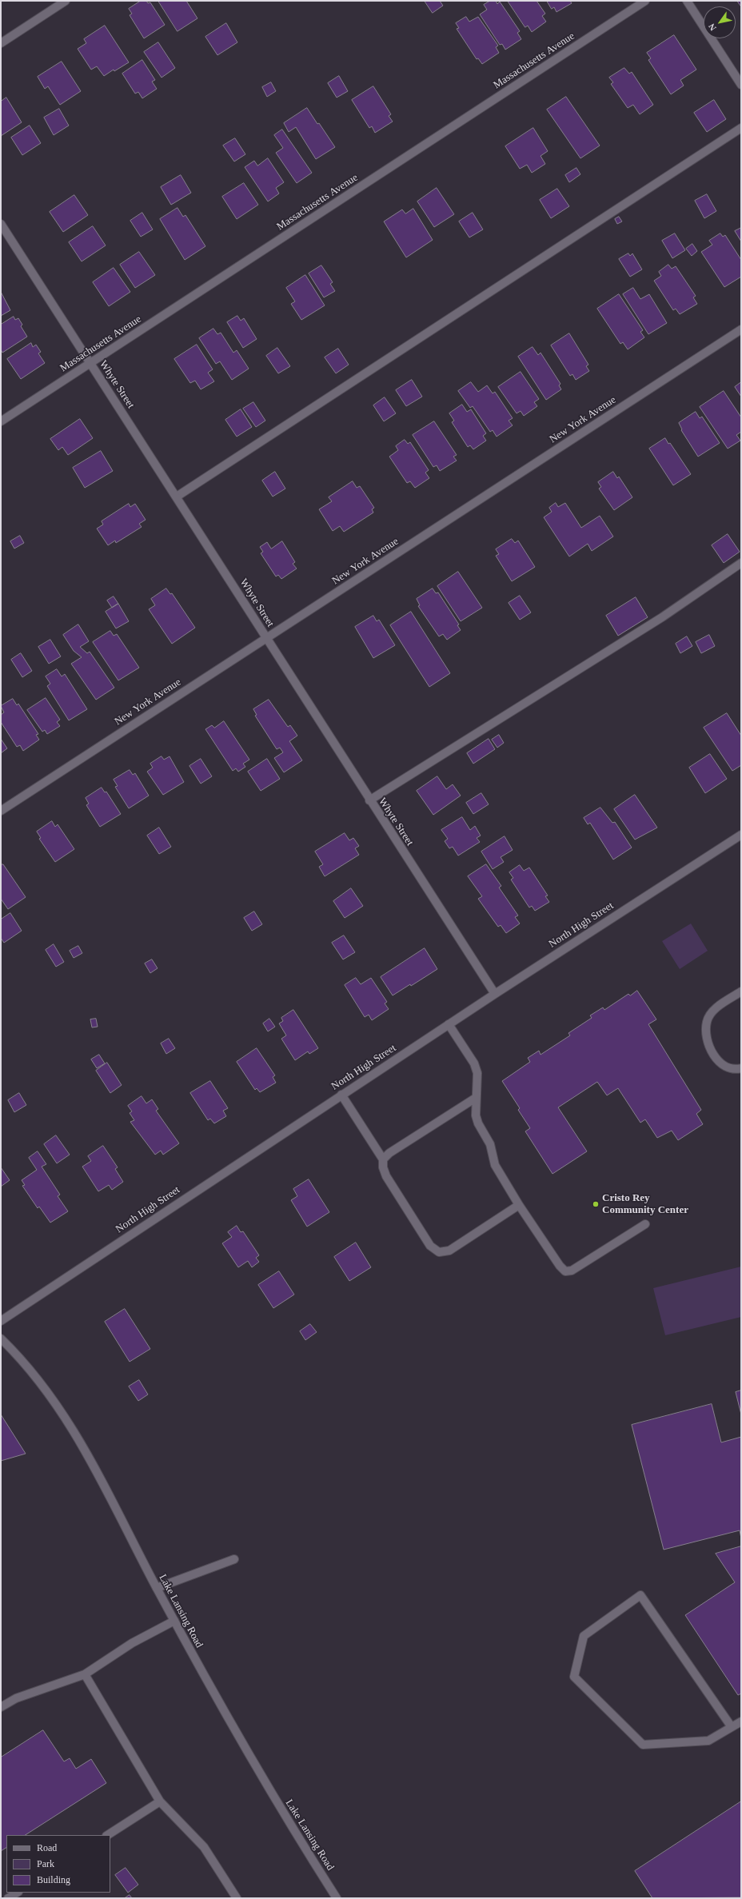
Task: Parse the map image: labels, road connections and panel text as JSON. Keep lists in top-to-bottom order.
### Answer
{
  "streets": {
    "street": [
      "Massachusetts Avenue",
      "Whyte Street",
      "New York Avenue",
      "North High Street",
      "Lake Lansing Road"
    ]
  },
  "crossings": [
    ["Massachusetts Avenue", "Whyte Street"],
    ["Whyte Street", "New York Avenue"],
    ["Whyte Street", "North High Street"]
  ],
  "places": ["Cristo Rey Community Center"],
  "legend": ["Road", "Park", "Building"],
  "north": "bottom left"
}
